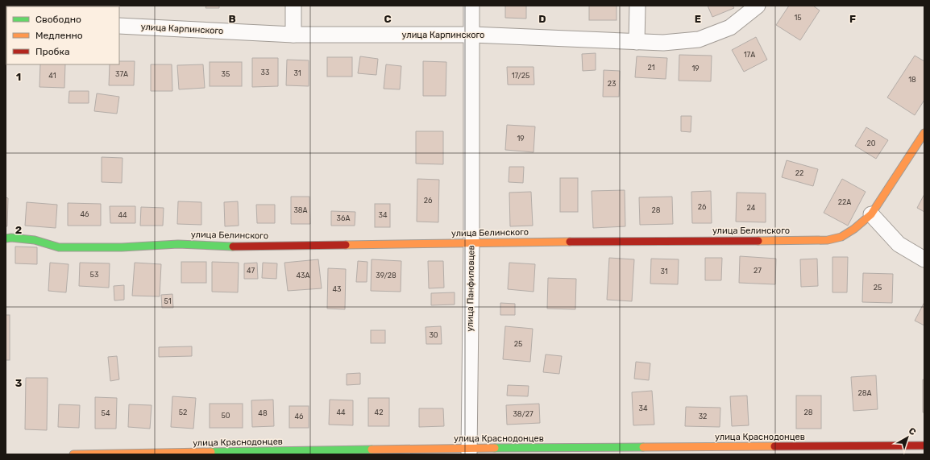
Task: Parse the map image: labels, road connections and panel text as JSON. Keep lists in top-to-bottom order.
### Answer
{
  "streets": {
    "street": [
      "улица Карпинского",
      "улица Белинского",
      "улица Панфиловцев",
      "улица Краснодонцев"
    ]
  },
  "crossings": [
    ["улица Карпинского", "улица Панфиловцев"],
    ["улица Белинского", "улица Панфиловцев"],
    ["улица Панфиловцев", "улица Краснодонцев"]
  ],
  "house_numbers": [
    "15",
    "17А",
    "21",
    "19",
    "33",
    "31",
    "37А",
    "35",
    "41",
    "17/25",
    "18",
    "23",
    "19",
    "20",
    "22",
    "26",
    "22А",
    "26",
    "24",
    "38А",
    "28",
    "46",
    "44",
    "34",
    "36А",
    "47",
    "27",
    "31",
    "53",
    "43А",
    "39/28",
    "25",
    "43",
    "51",
    "30",
    "25",
    "28А",
    "34",
    "52",
    "44",
    "42",
    "28",
    "54",
    "48",
    "38/27",
    "50",
    "46",
    "32"
  ],
  "legend": ["Свободно", "Медленно", "Пробка"],
  "north": "top right",
  "grid": {
    "columns": [
      "B",
      "C",
      "D",
      "E",
      "F"
    ],
    "rows": ["1", "2", "3"]
  }
}
